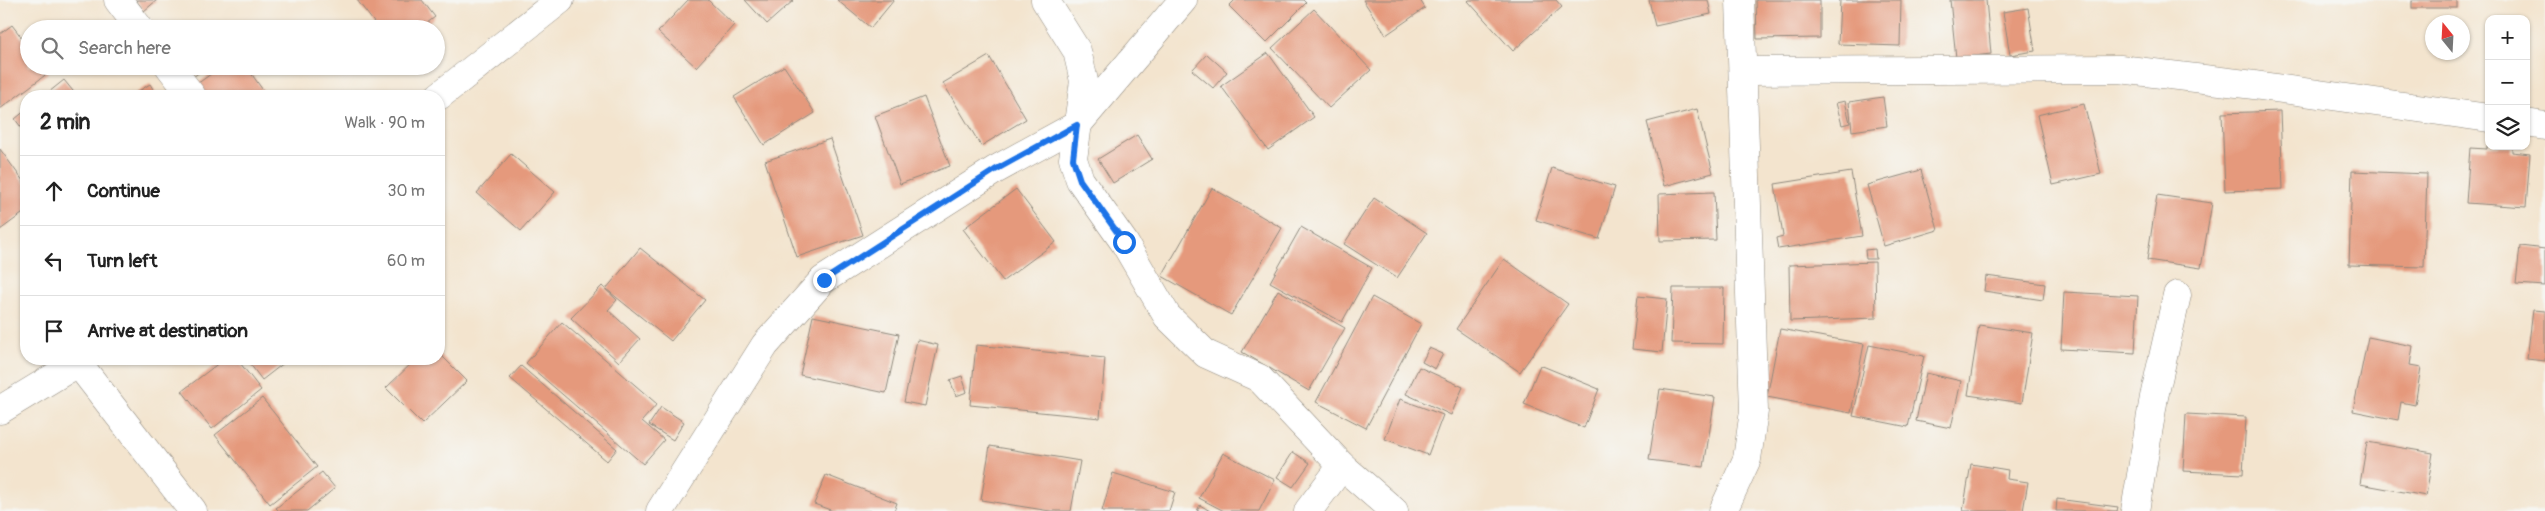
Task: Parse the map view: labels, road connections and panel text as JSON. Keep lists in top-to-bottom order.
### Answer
{
  "north": "top",
  "page": {
    "map_buttons": ["+", "−"],
    "search": "Search here",
    "heading": ["2 min", "Walk · 90 m"],
    "list": [
      ["Continue", "30 m"],
      ["Turn left", "60 m"],
      "Arrive at destination"
    ]
  }
}
